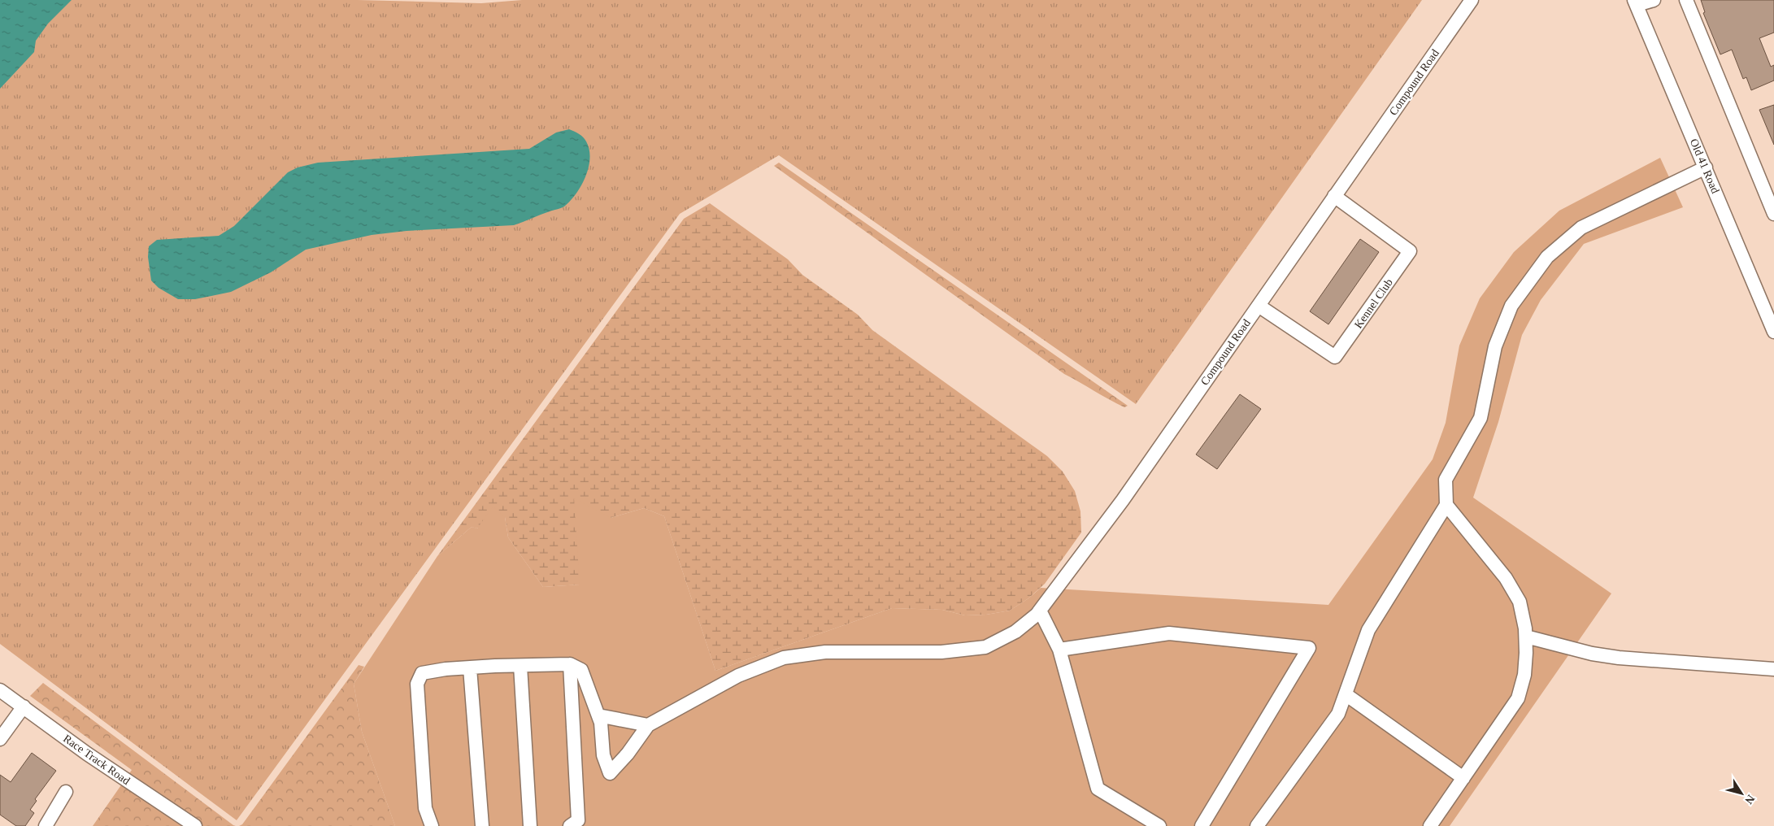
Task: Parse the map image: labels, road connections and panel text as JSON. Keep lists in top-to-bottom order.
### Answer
{
  "streets": {
    "street": [
      "Compound Road",
      "Old 41 Road",
      "Kennel Club",
      "Race Track Road"
    ]
  },
  "crossings": [
    ["Compound Road", "Kennel Club"]
  ],
  "north": "bottom right"
}
